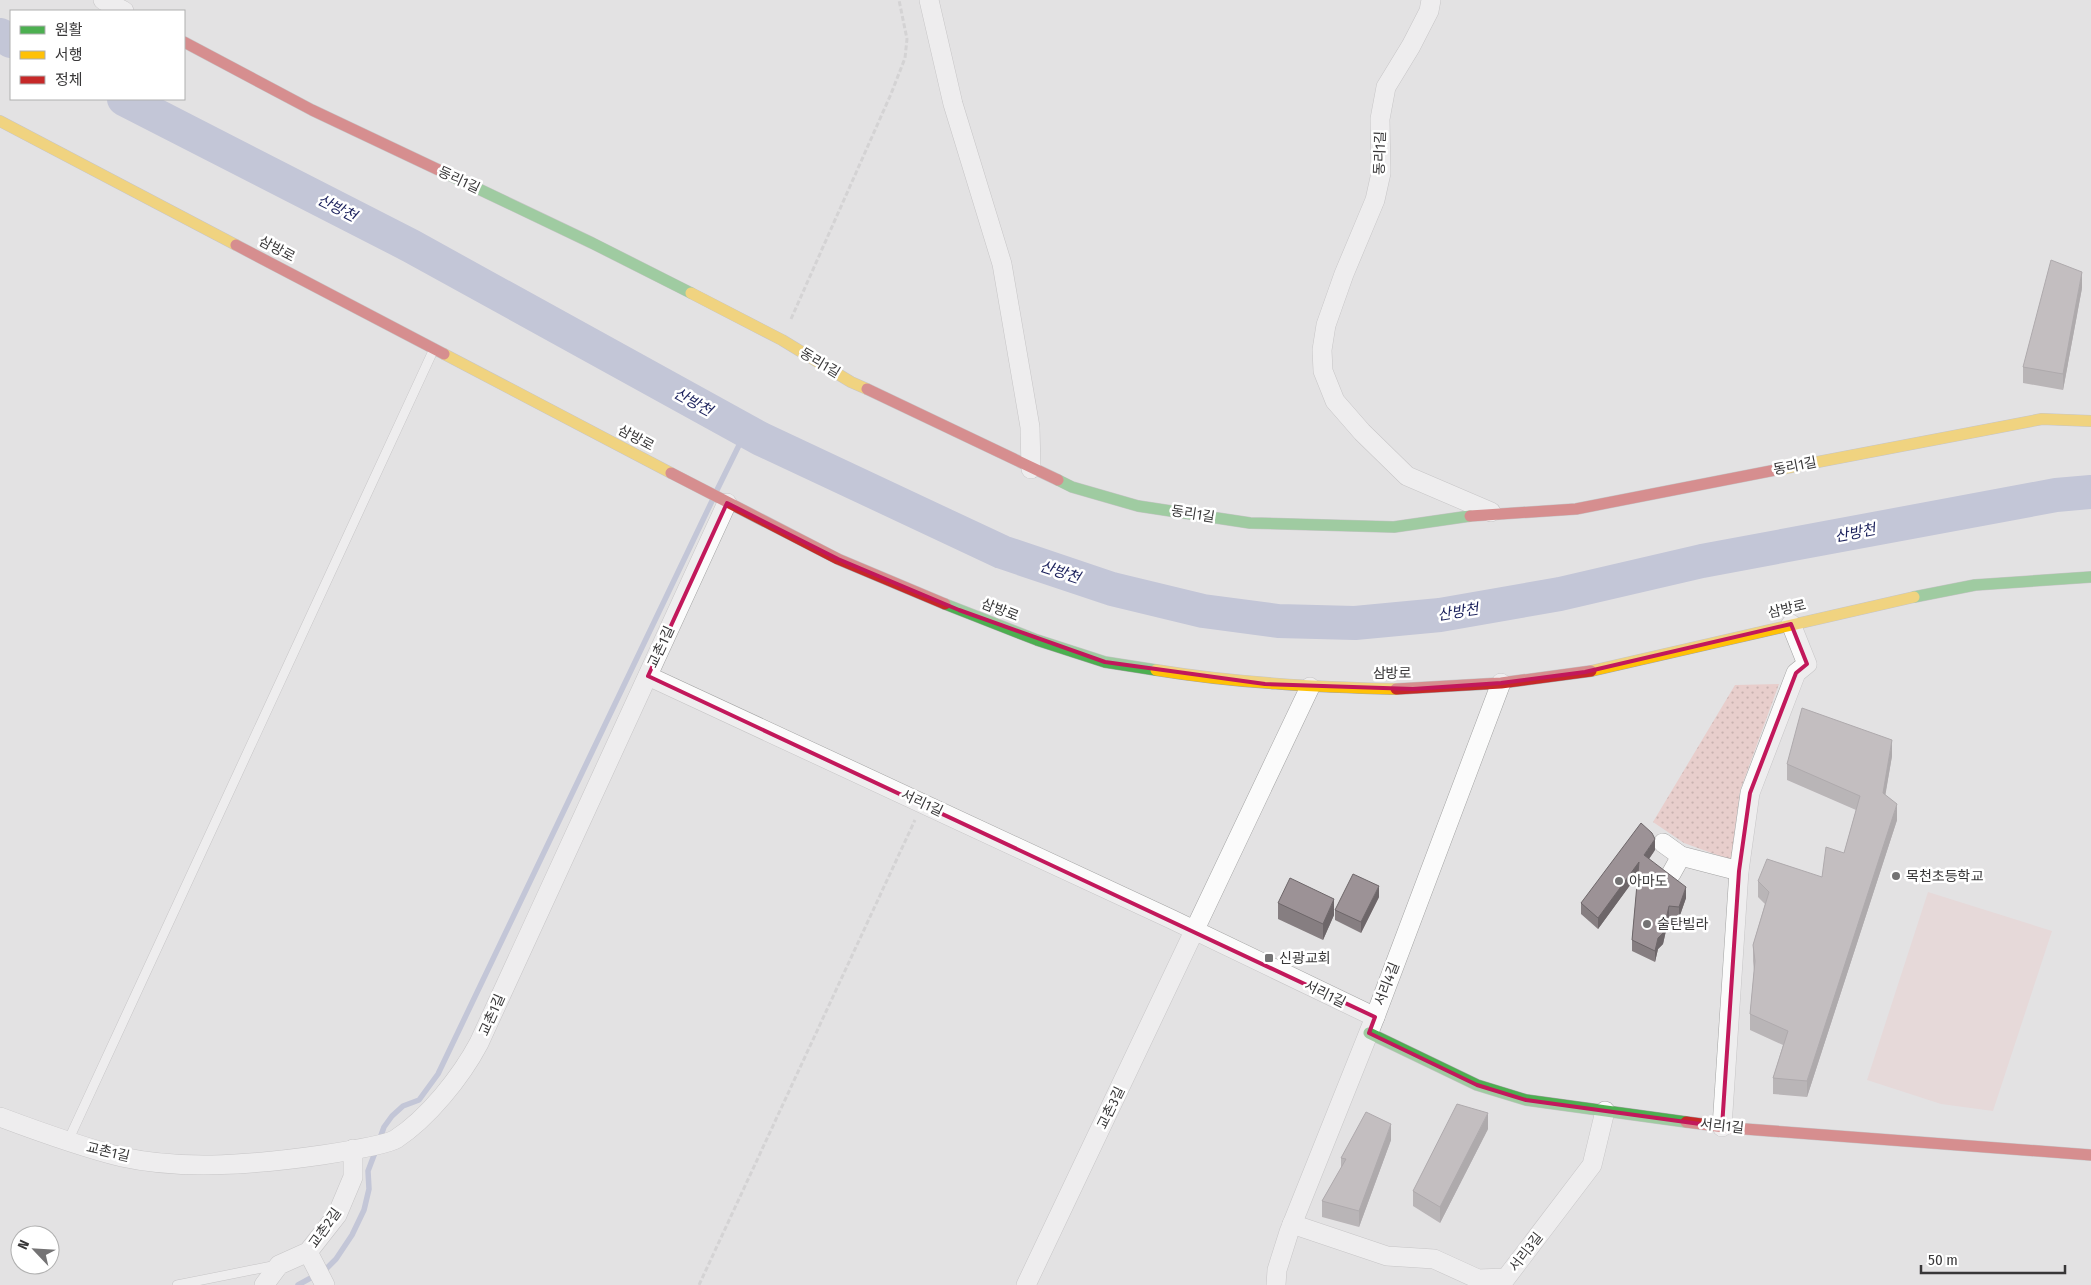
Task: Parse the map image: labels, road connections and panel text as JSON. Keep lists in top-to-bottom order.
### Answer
{
  "streets": {
    "street": [
      "동리1길",
      "삼방로",
      "교촌1길",
      "서리1길",
      "서리4길",
      "교촌3길",
      "교촌2길",
      "서리3길"
    ]
  },
  "crossings": [
    ["삼방로", "교촌1길"],
    ["삼방로", "서리4길"],
    ["교촌1길", "서리1길"],
    ["교촌1길", "교촌2길"],
    ["서리1길", "서리4길"],
    ["서리1길", "교촌3길"],
    ["서리1길", "서리3길"],
    ["서리4길", "서리3길"]
  ],
  "water": ["산방천"],
  "places": {
    "other": ["목천초등학교", "아마도", "술탄빌라"],
    "transit": ["신광교회"]
  },
  "legend": ["원활", "서행", "정체"],
  "scale_bar": "50 m",
  "north": "top left"
}
